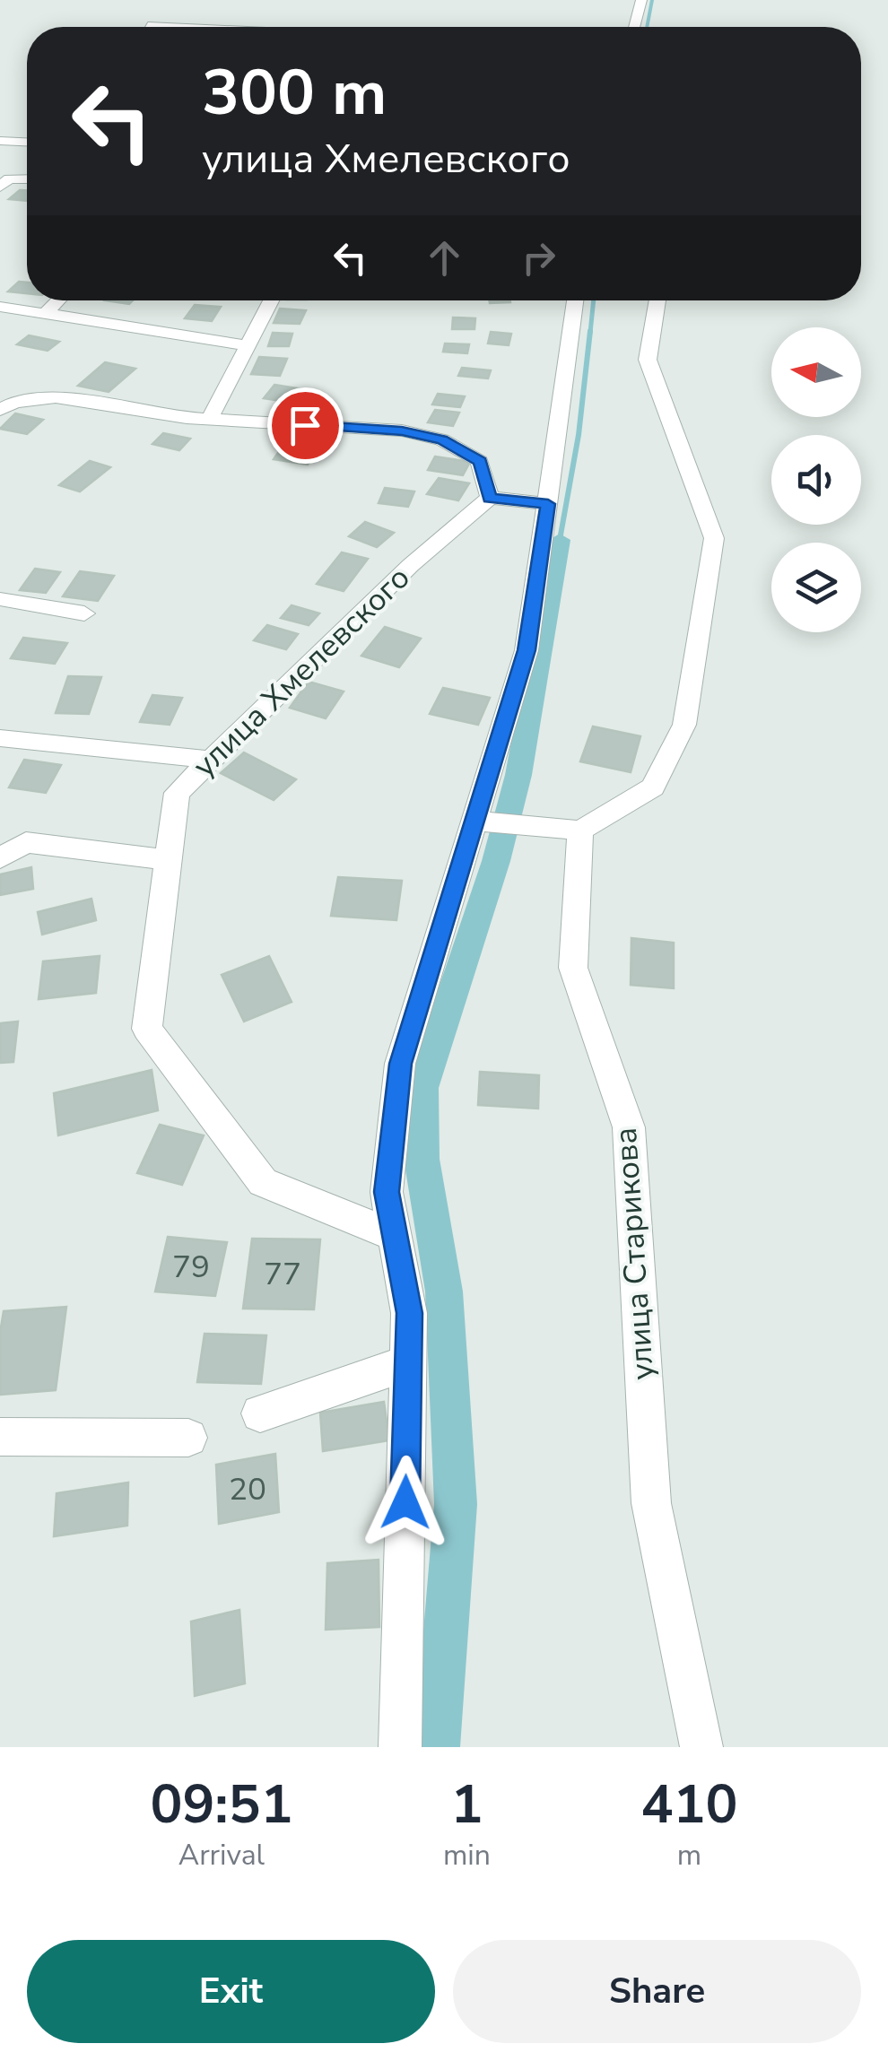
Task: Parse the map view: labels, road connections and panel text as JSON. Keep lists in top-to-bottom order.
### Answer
{
  "streets": {
    "street": ["улица Хмелевского", "улица Старикова"]
  },
  "house_numbers": ["79", "77", "20"],
  "north": "left",
  "page": {
    "turn": ["300 m", "улица Хмелевского"],
    "eta": [
      "09:51",
      "Arrival",
      "1",
      "min",
      "410",
      "m"
    ],
    "buttons": ["Exit", "Share"]
  }
}
